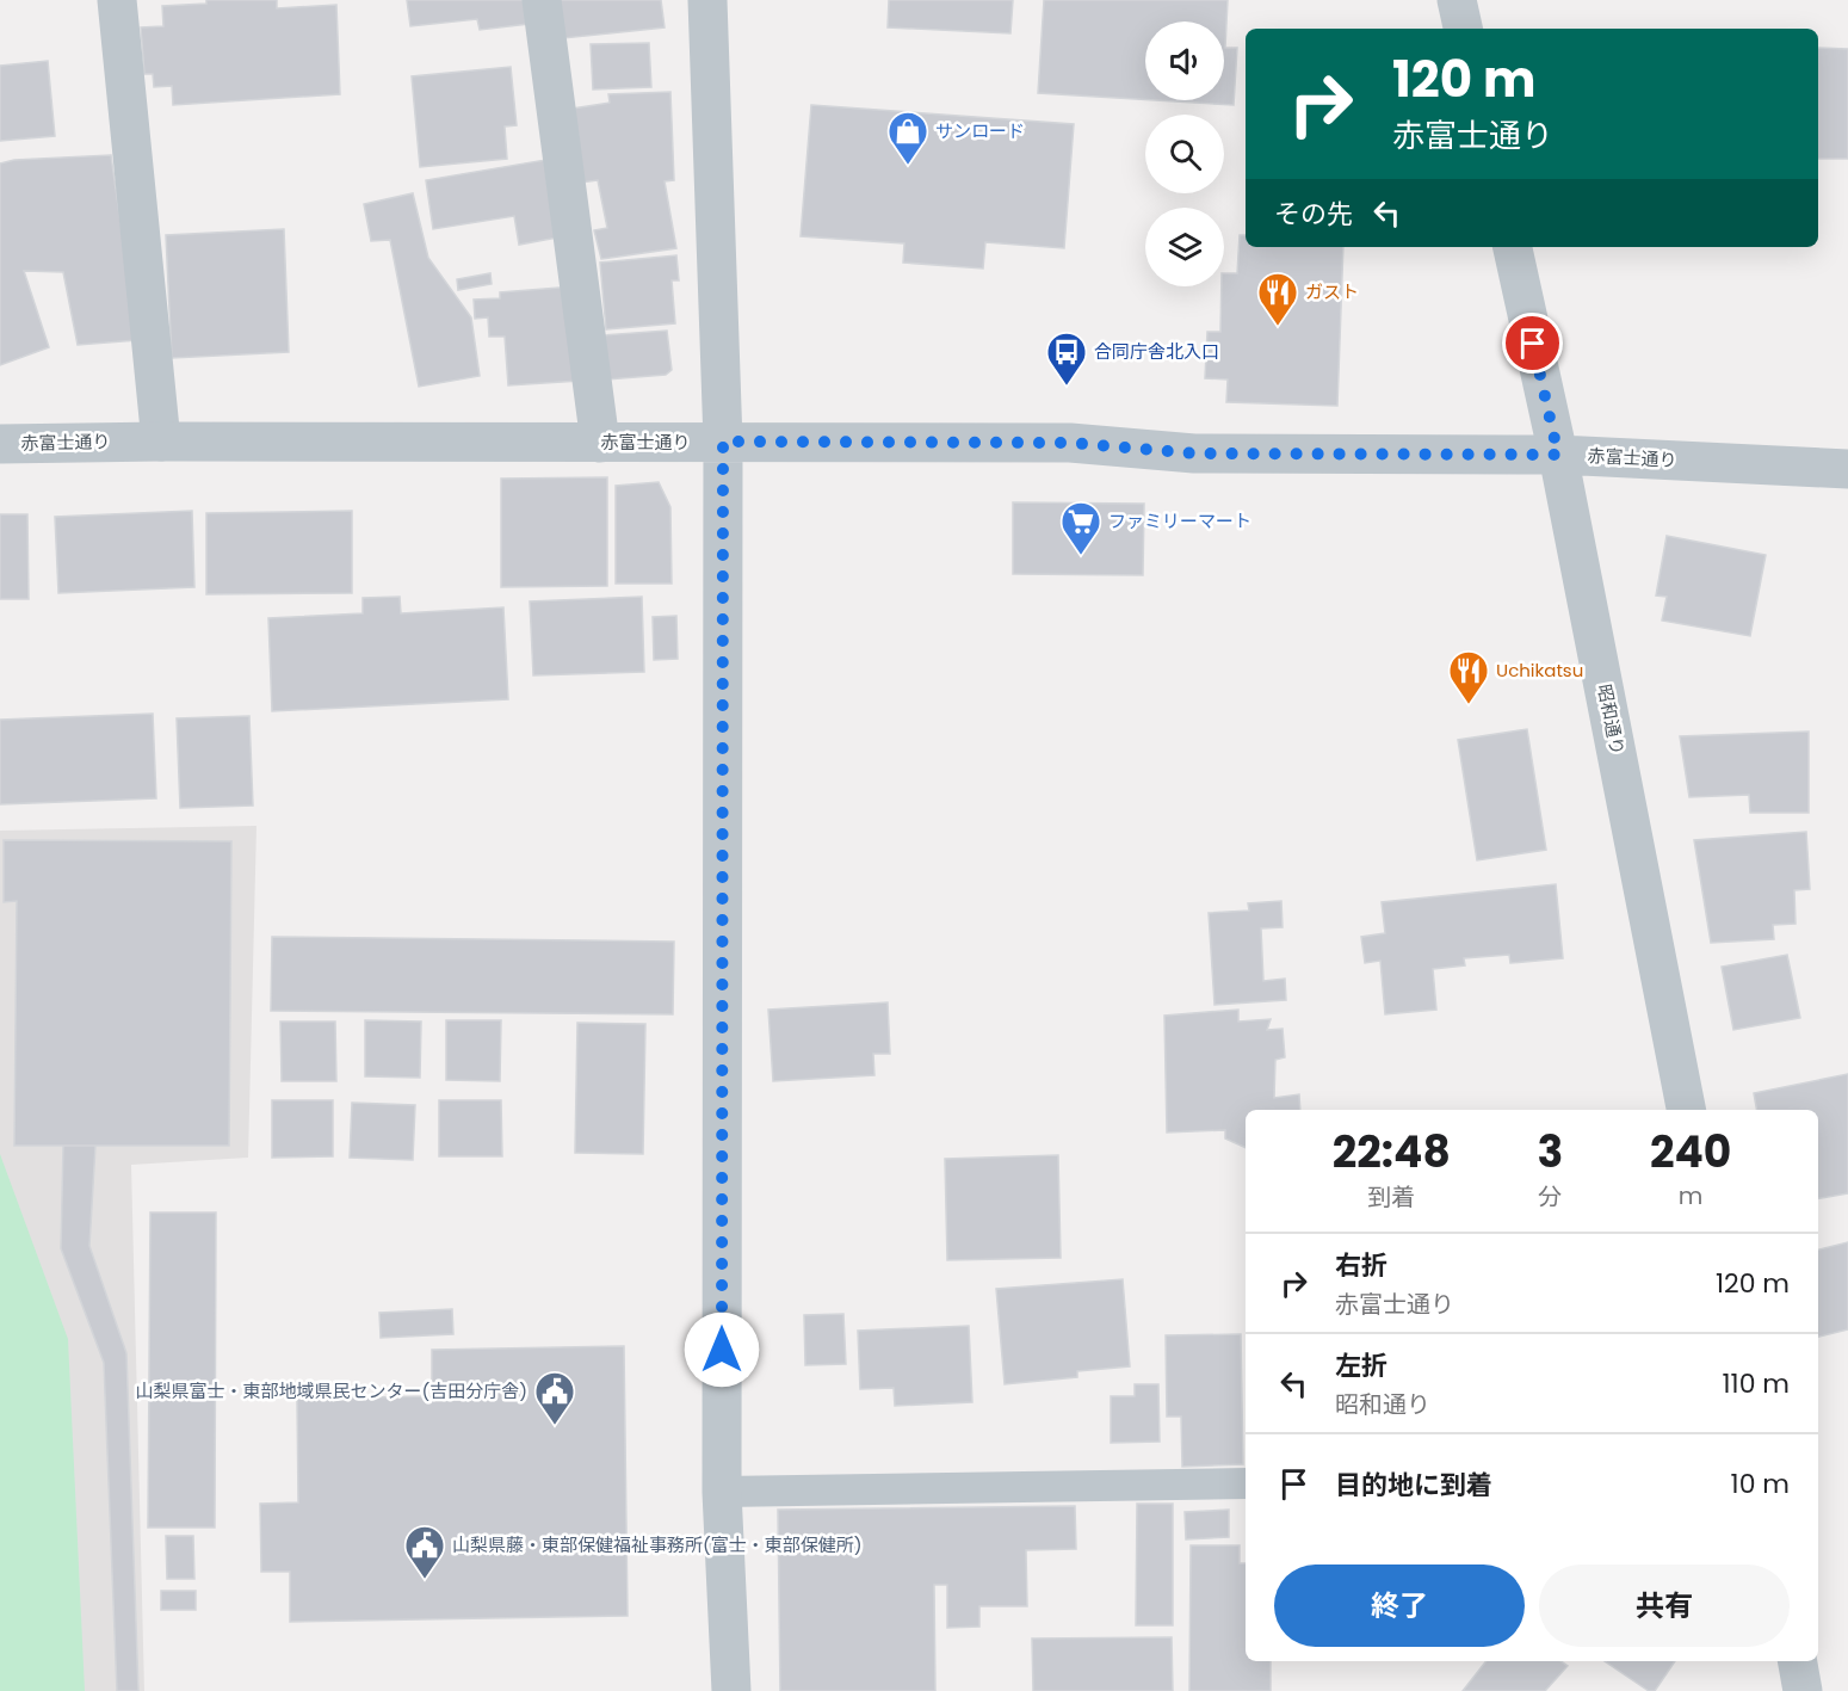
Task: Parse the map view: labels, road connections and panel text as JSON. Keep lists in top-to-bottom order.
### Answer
{
  "streets": {
    "street": ["赤富士通り", "昭和通り"]
  },
  "crossings": [
    ["赤富士通り", "昭和通り"]
  ],
  "places": {
    "shop": ["サンロード"],
    "restaurant": ["ガスト", "Uchikatsu"],
    "bus stop": ["合同庁舎北入口"],
    "supermarket": ["ファミリーマート"],
    "public building": ["山梨県富士・東部地域県民センター(吉田分庁舎)", "山梨県藤・東部保健福祉事務所(富士・東部保健所)"]
  },
  "page": {
    "turn": ["120 m", "赤富士通り"],
    "then": "その先",
    "eta": [
      "22:48",
      "到着",
      "3",
      "分",
      "240",
      "m"
    ],
    "list": [
      {
        "name": "右折",
        "note": "赤富士通り",
        "value": "120 m"
      },
      {
        "name": "左折",
        "note": "昭和通り",
        "value": "110 m"
      },
      {
        "name": "目的地に到着",
        "value": "10 m"
      }
    ],
    "buttons": ["終了", "共有"]
  }
}
